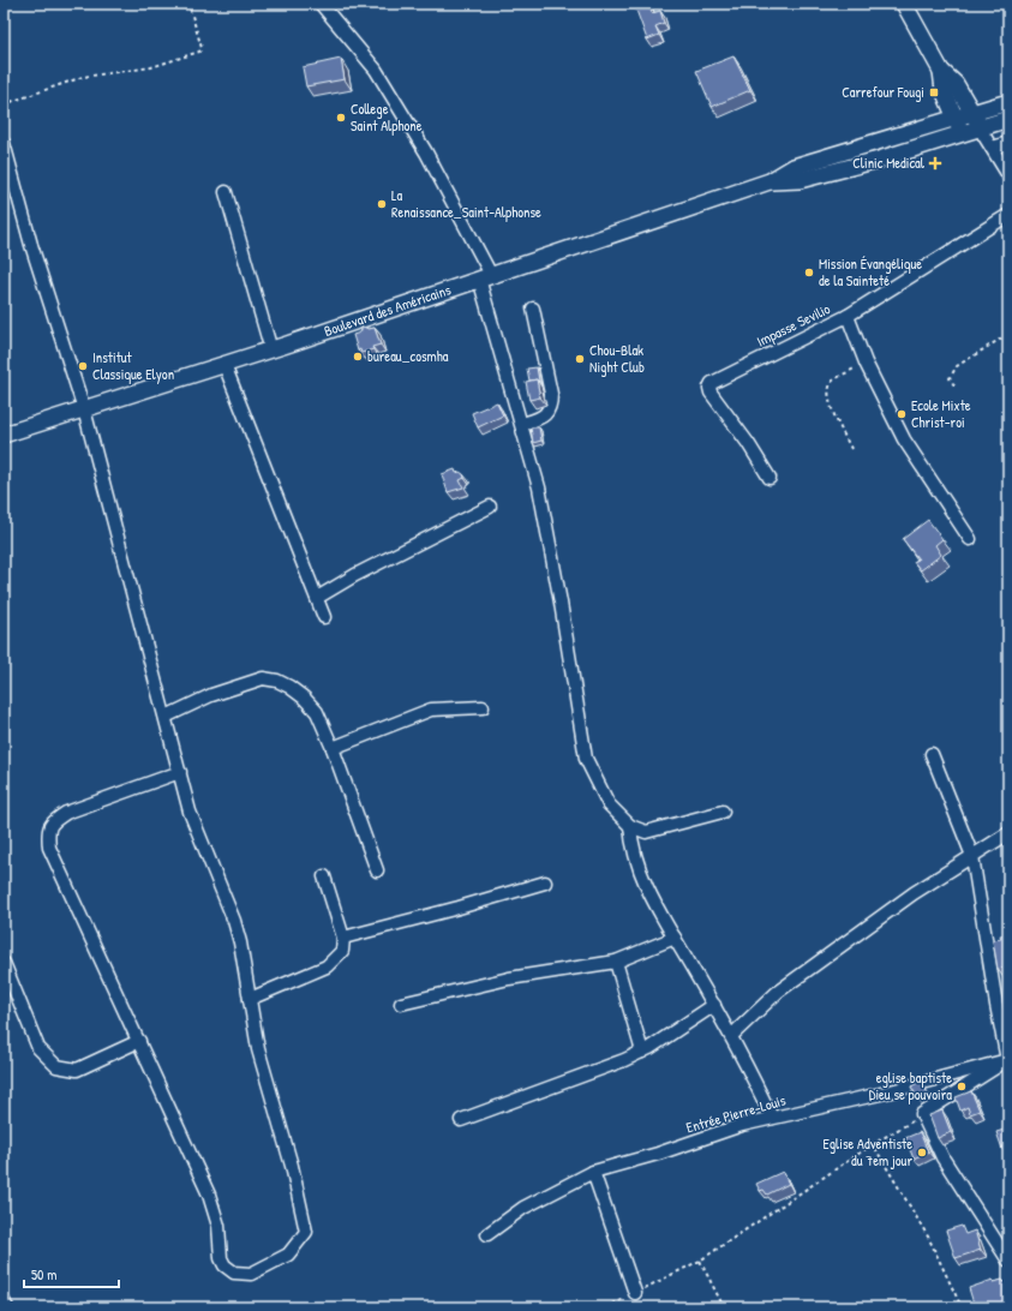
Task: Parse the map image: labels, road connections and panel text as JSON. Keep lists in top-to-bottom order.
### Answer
{
  "streets": {
    "main road": ["Boulevard des Américains"],
    "street": ["Impasse Sevilio", "Entrée Pierre-Louis"]
  },
  "places": {
    "transit": ["Carrefour Fougi"],
    "other": [
      "College Saint Alphone",
      "La Renaissance_Saint-Alphonse",
      "Mission Évangélique de la Sainteté",
      "bureau_cosmha",
      "Chou-Blak Night Club",
      "Institut Classique Elyon",
      "Ecole Mixte Christ-roi",
      "eglise baptiste Dieu se pouvoira",
      "Eglise Adventiste du 7em jour"
    ],
    "health": ["Clinic Medical"]
  },
  "scale_bar": "50 m"
}
